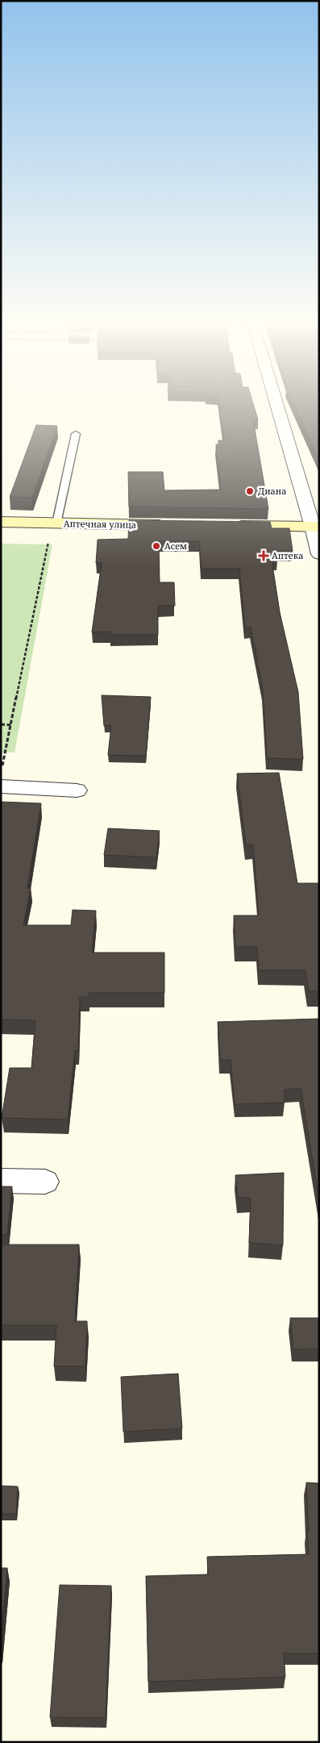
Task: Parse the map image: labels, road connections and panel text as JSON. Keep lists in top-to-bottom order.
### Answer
{
  "streets": {
    "main road": ["Аптечная улица"]
  },
  "places": {
    "other": ["Диана", "Асем"],
    "health": ["Аптека"]
  }
}
